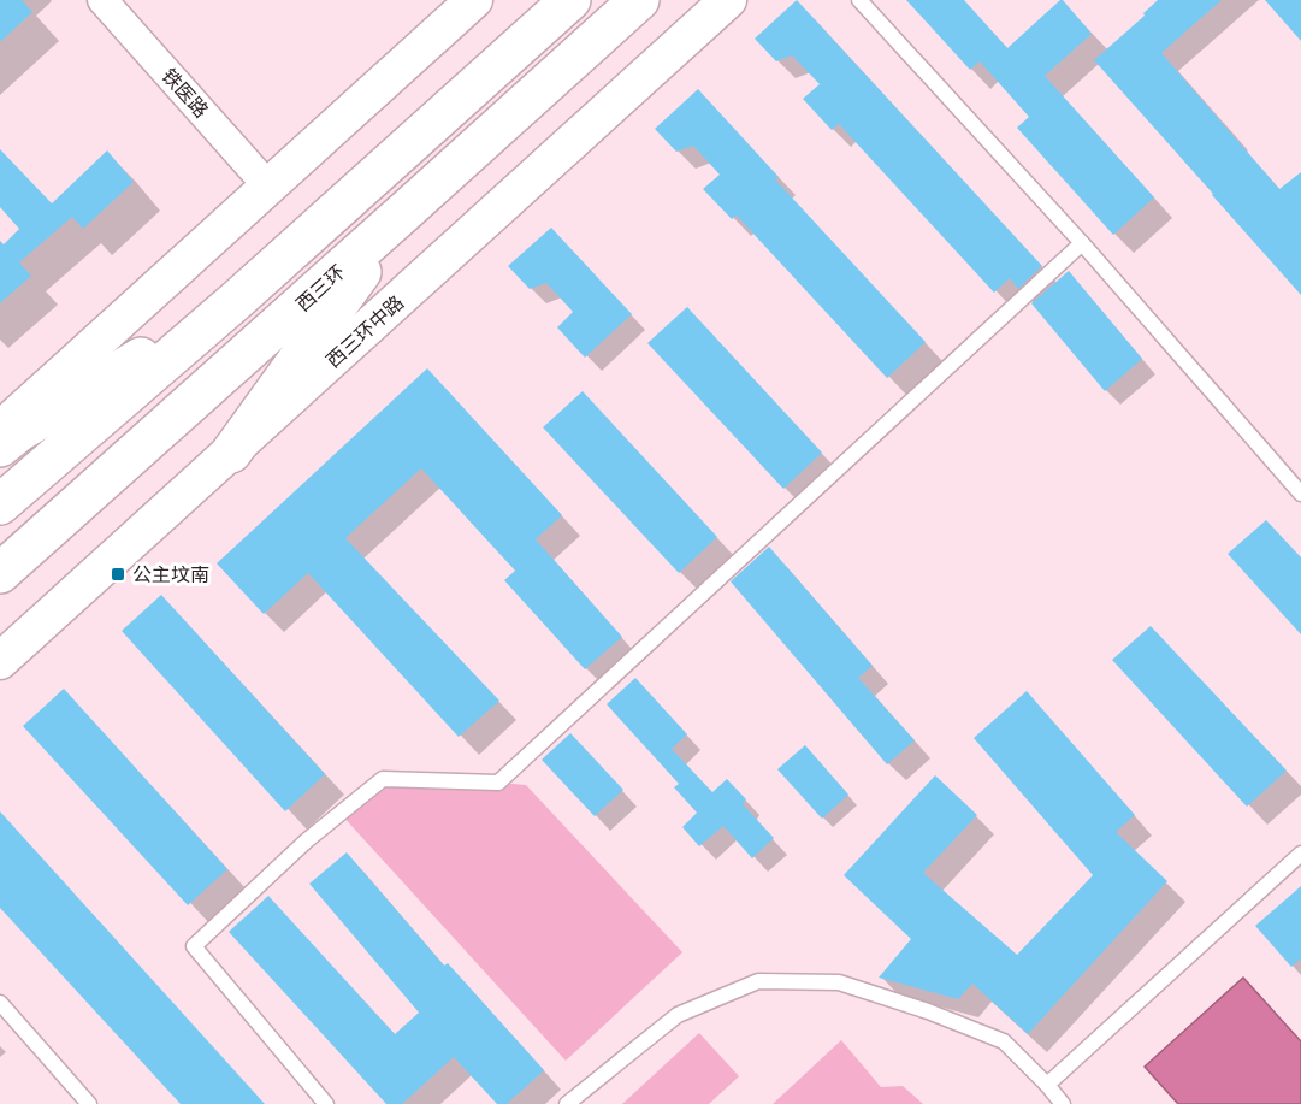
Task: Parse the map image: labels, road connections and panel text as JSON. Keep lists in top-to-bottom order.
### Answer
{
  "streets": {
    "highway": ["西三环"],
    "street": ["铁医路", "西三环中路"]
  },
  "places": {
    "transit": ["公主坟南"]
  }
}
